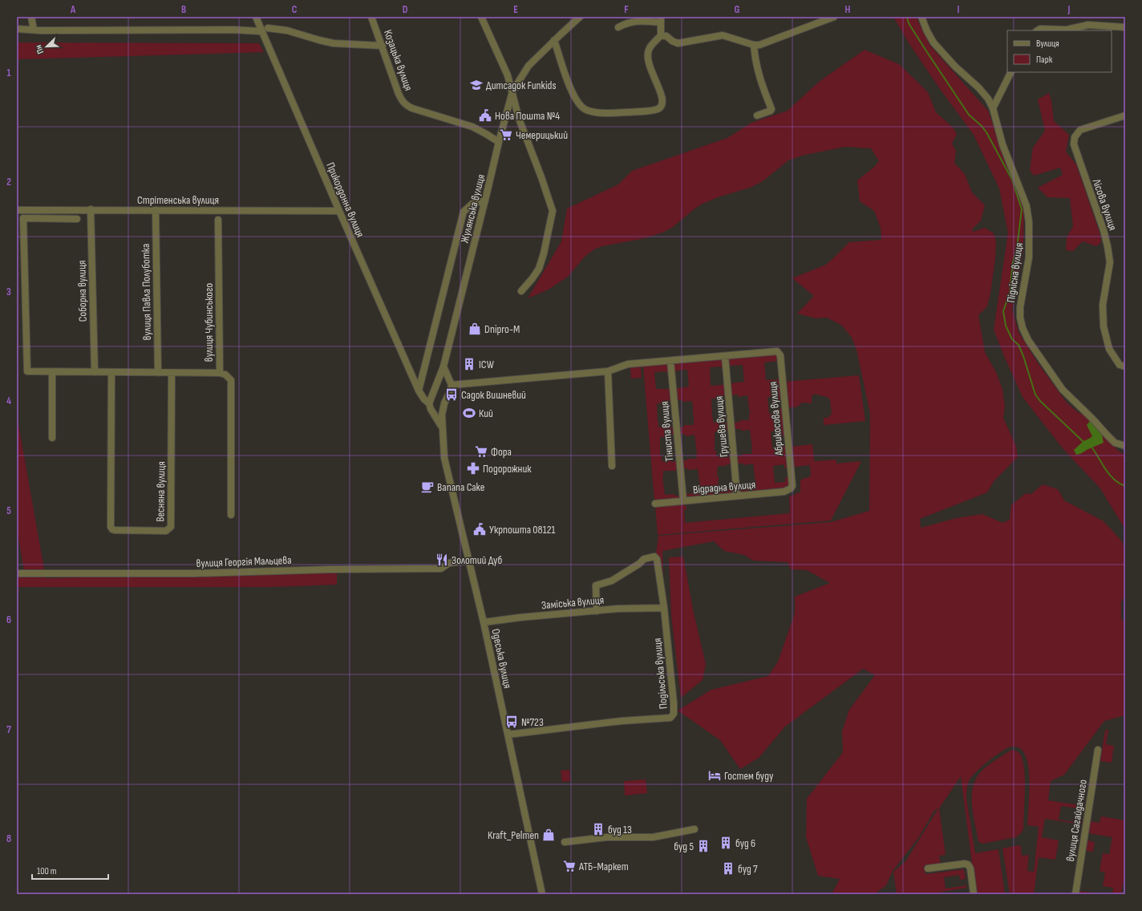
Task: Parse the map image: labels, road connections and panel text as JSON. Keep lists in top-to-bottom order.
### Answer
{
  "streets": {
    "street": [
      "Козацька вулиця",
      "Стрітенська вулиця",
      "Прикордонна вулиця",
      "Лісова вулиця",
      "Жулянська вулиця",
      "Підлісна вулиця",
      "Соборна вулиця",
      "вулиця Павла Полуботка",
      "вулиця Чубинського",
      "Абрикосова вулиця",
      "Грушева вулиця",
      "Тіниста вулиця",
      "Відрадна вулиця",
      "Весняна вулиця",
      "вулиця Георгія Мальцева",
      "Заміська вулиця",
      "Одеська вулиця",
      "Подільська вулиця",
      "вулиця Сагайдачного"
    ]
  },
  "crossings": [
    ["Козацька вулиця", "Жулянська вулиця"],
    ["Стрітенська вулиця", "Прикордонна вулиця"],
    ["Стрітенська вулиця", "Соборна вулиця"],
    ["Стрітенська вулиця", "вулиця Павла Полуботка"],
    ["Прикордонна вулиця", "Жулянська вулиця"],
    ["Прикордонна вулиця", "Одеська вулиця"],
    ["Абрикосова вулиця", "Грушева вулиця"],
    ["Абрикосова вулиця", "Відрадна вулиця"],
    ["Грушева вулиця", "Відрадна вулиця"],
    ["Тіниста вулиця", "Відрадна вулиця"],
    ["вулиця Георгія Мальцева", "Одеська вулиця"],
    ["Заміська вулиця", "Одеська вулиця"],
    ["Заміська вулиця", "Подільська вулиця"],
    ["Одеська вулиця", "Подільська вулиця"]
  ],
  "places": {
    "school or university": ["Дитсадок Funkids"],
    "public building": ["Нова Пошта №4", "Укрпошта 08121"],
    "supermarket": ["Чемерицький", "Фора", "АТБ-Маркет"],
    "shop": ["Dnipro-M", "Kraft_Pelmen"],
    "building": [
      "ICW",
      "буд 13",
      "буд 6",
      "буд 5",
      "буд 7"
    ],
    "bus stop": ["Садок Вишневий", "№723"],
    "sports": ["Кий"],
    "pharmacy": ["Подорожник"],
    "cafe": ["Banana Cake"],
    "restaurant": ["Золотий Дуб"],
    "hotel": ["Гостем буду"]
  },
  "legend": ["Вулиця", "Парк"],
  "scale_bar": "100 m",
  "north": "bottom left",
  "grid": {
    "columns": [
      "A",
      "B",
      "C",
      "D",
      "E",
      "F",
      "G",
      "H",
      "I",
      "J"
    ],
    "rows": [
      "1",
      "2",
      "3",
      "4",
      "5",
      "6",
      "7",
      "8"
    ]
  }
}
